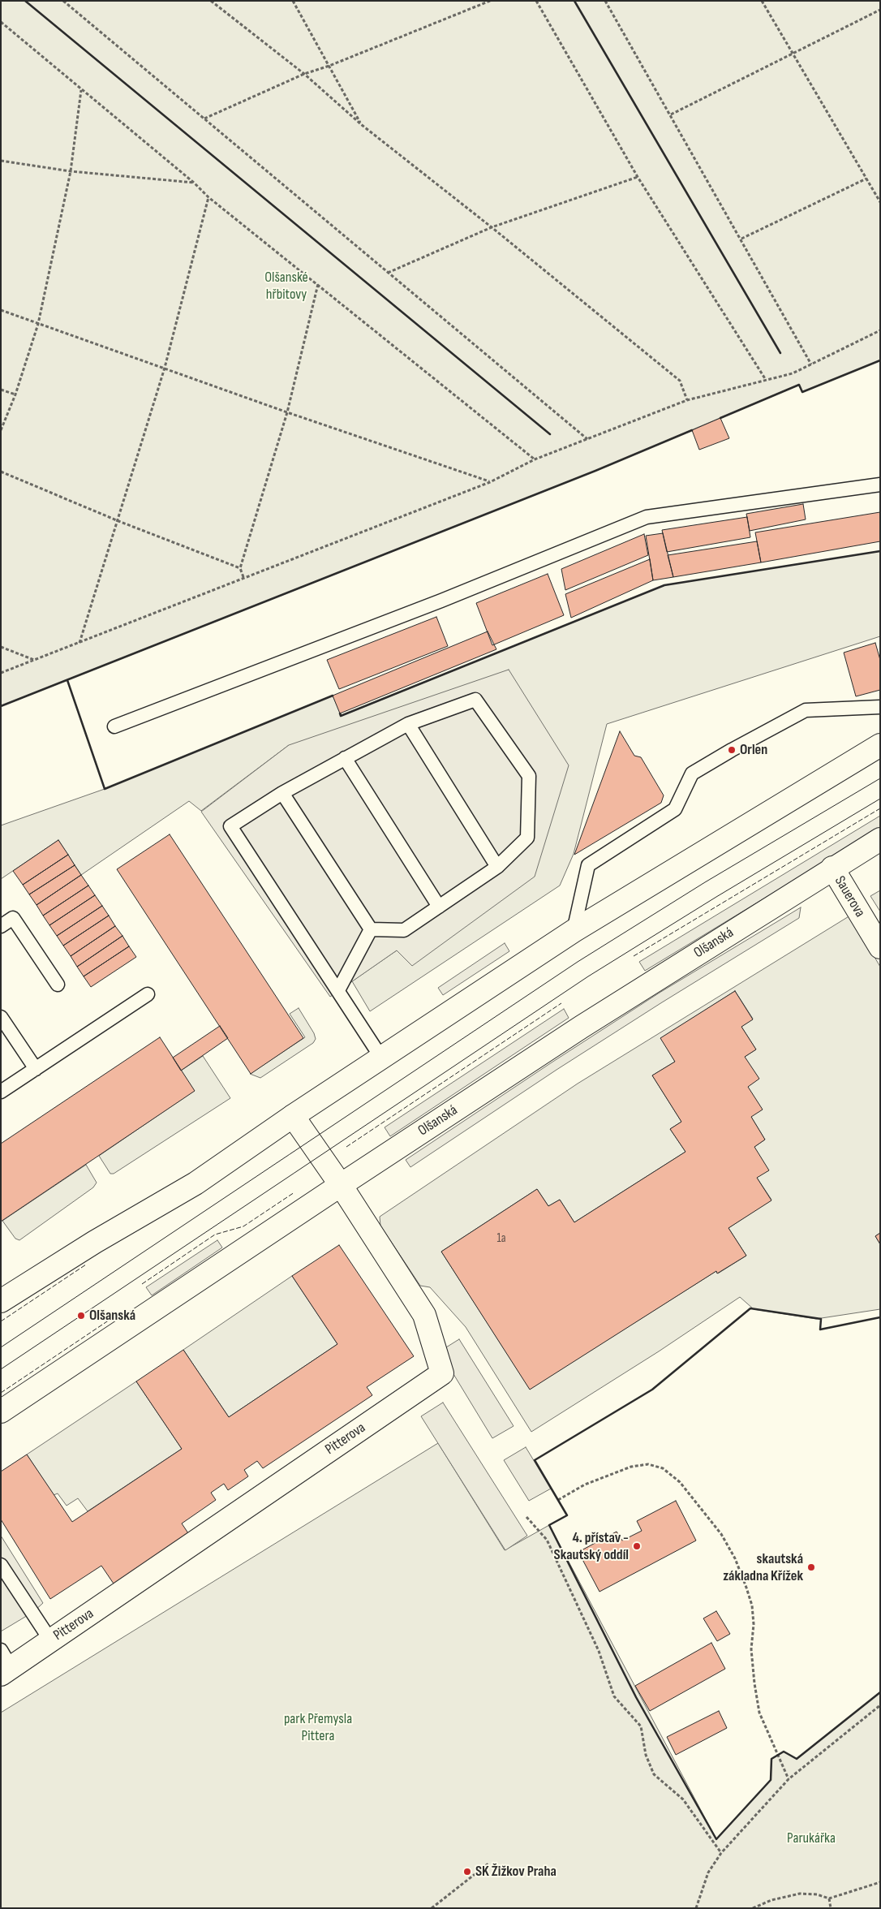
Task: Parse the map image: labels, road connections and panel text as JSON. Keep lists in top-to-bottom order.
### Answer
{
  "streets": {
    "street": ["Sauerova", "Olšanská", "Pitterova"]
  },
  "crossings": [
    ["Sauerova", "Olšanská"],
    ["Olšanská", "Pitterova"]
  ],
  "parks": ["Olšanské hřbitovy", "park Přemysla Pittera", "Parukářka"],
  "places": [
    "Orlen",
    "Olšanská",
    "4. přístav - Skautský oddíl",
    "skautská základna Křížek",
    "SK Žižkov Praha"
  ],
  "house_numbers": ["1a"]
}
